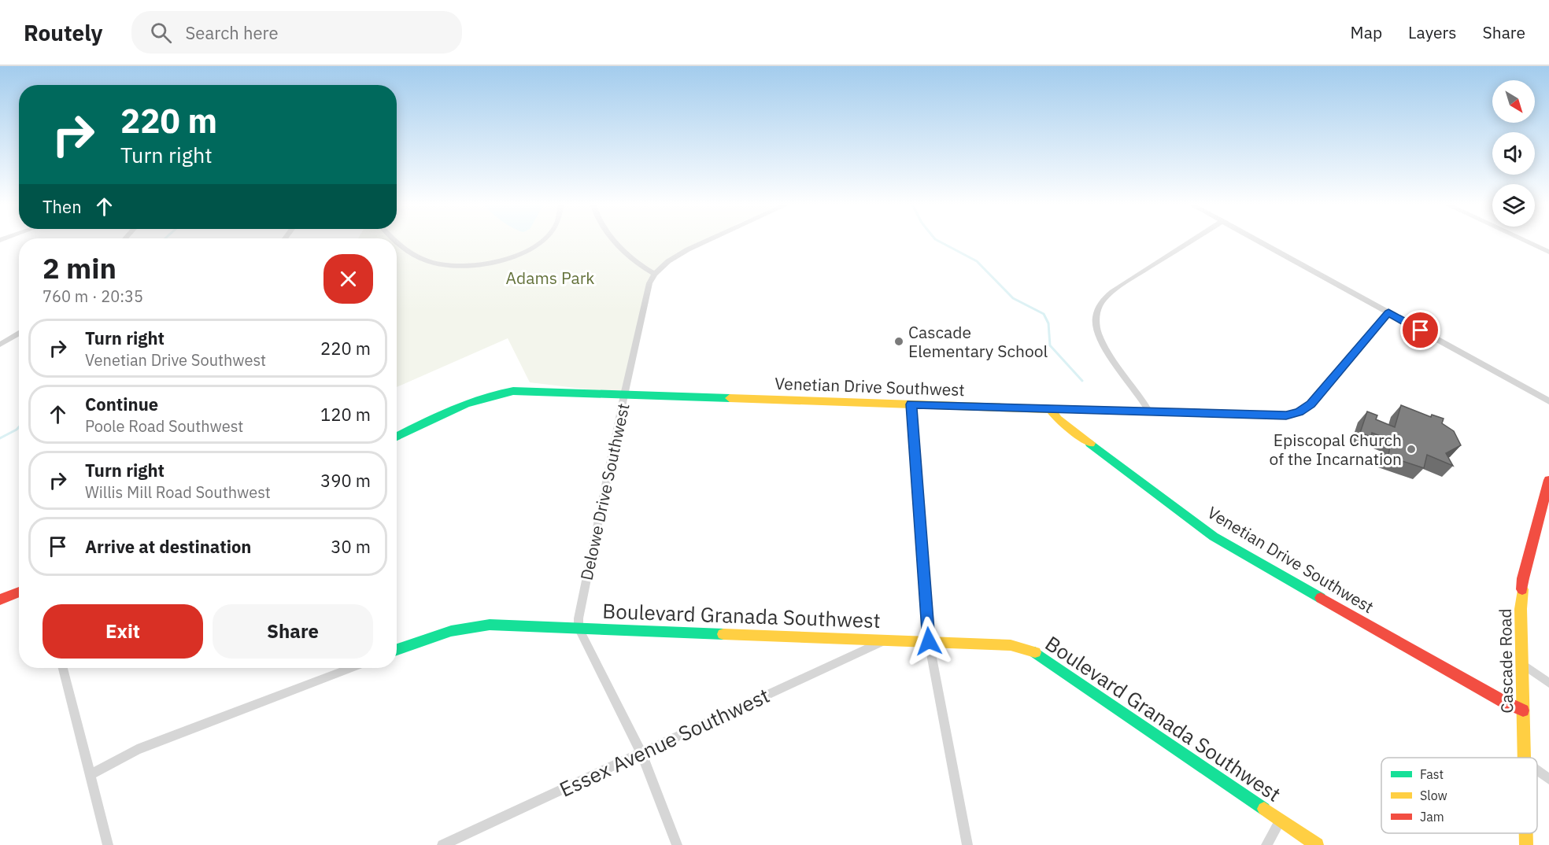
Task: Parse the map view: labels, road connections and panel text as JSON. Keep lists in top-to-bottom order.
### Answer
{
  "streets": {
    "street": [
      "Venetian Drive Southwest",
      "Delowe Drive Southwest",
      "Boulevard Granada Southwest",
      "Cascade Road",
      "Essex Avenue Southwest"
    ]
  },
  "crossings": [
    ["Venetian Drive Southwest", "Delowe Drive Southwest"],
    ["Venetian Drive Southwest", "Cascade Road"],
    ["Delowe Drive Southwest", "Boulevard Granada Southwest"],
    ["Boulevard Granada Southwest", "Essex Avenue Southwest"]
  ],
  "parks": ["Adams Park"],
  "places": ["Cascade Elementary School", "Episcopal Church of the Incarnation"],
  "legend": ["Fast", "Slow", "Jam"],
  "north": "bottom right",
  "page": {
    "header": "Routely",
    "search": "Search here",
    "nav": ["Map", "Layers", "Share"],
    "turn": ["220 m", "Turn right"],
    "then": "Then",
    "heading": ["2 min", "760 m · 20:35"],
    "list": [
      {
        "name": "Turn right",
        "note": "Venetian Drive Southwest",
        "value": "220 m"
      },
      {
        "name": "Continue",
        "note": "Poole Road Southwest",
        "value": "120 m"
      },
      {
        "name": "Turn right",
        "note": "Willis Mill Road Southwest",
        "value": "390 m"
      },
      {
        "name": "Arrive at destination",
        "value": "30 m"
      }
    ],
    "buttons": ["Exit", "Share"]
  }
}
